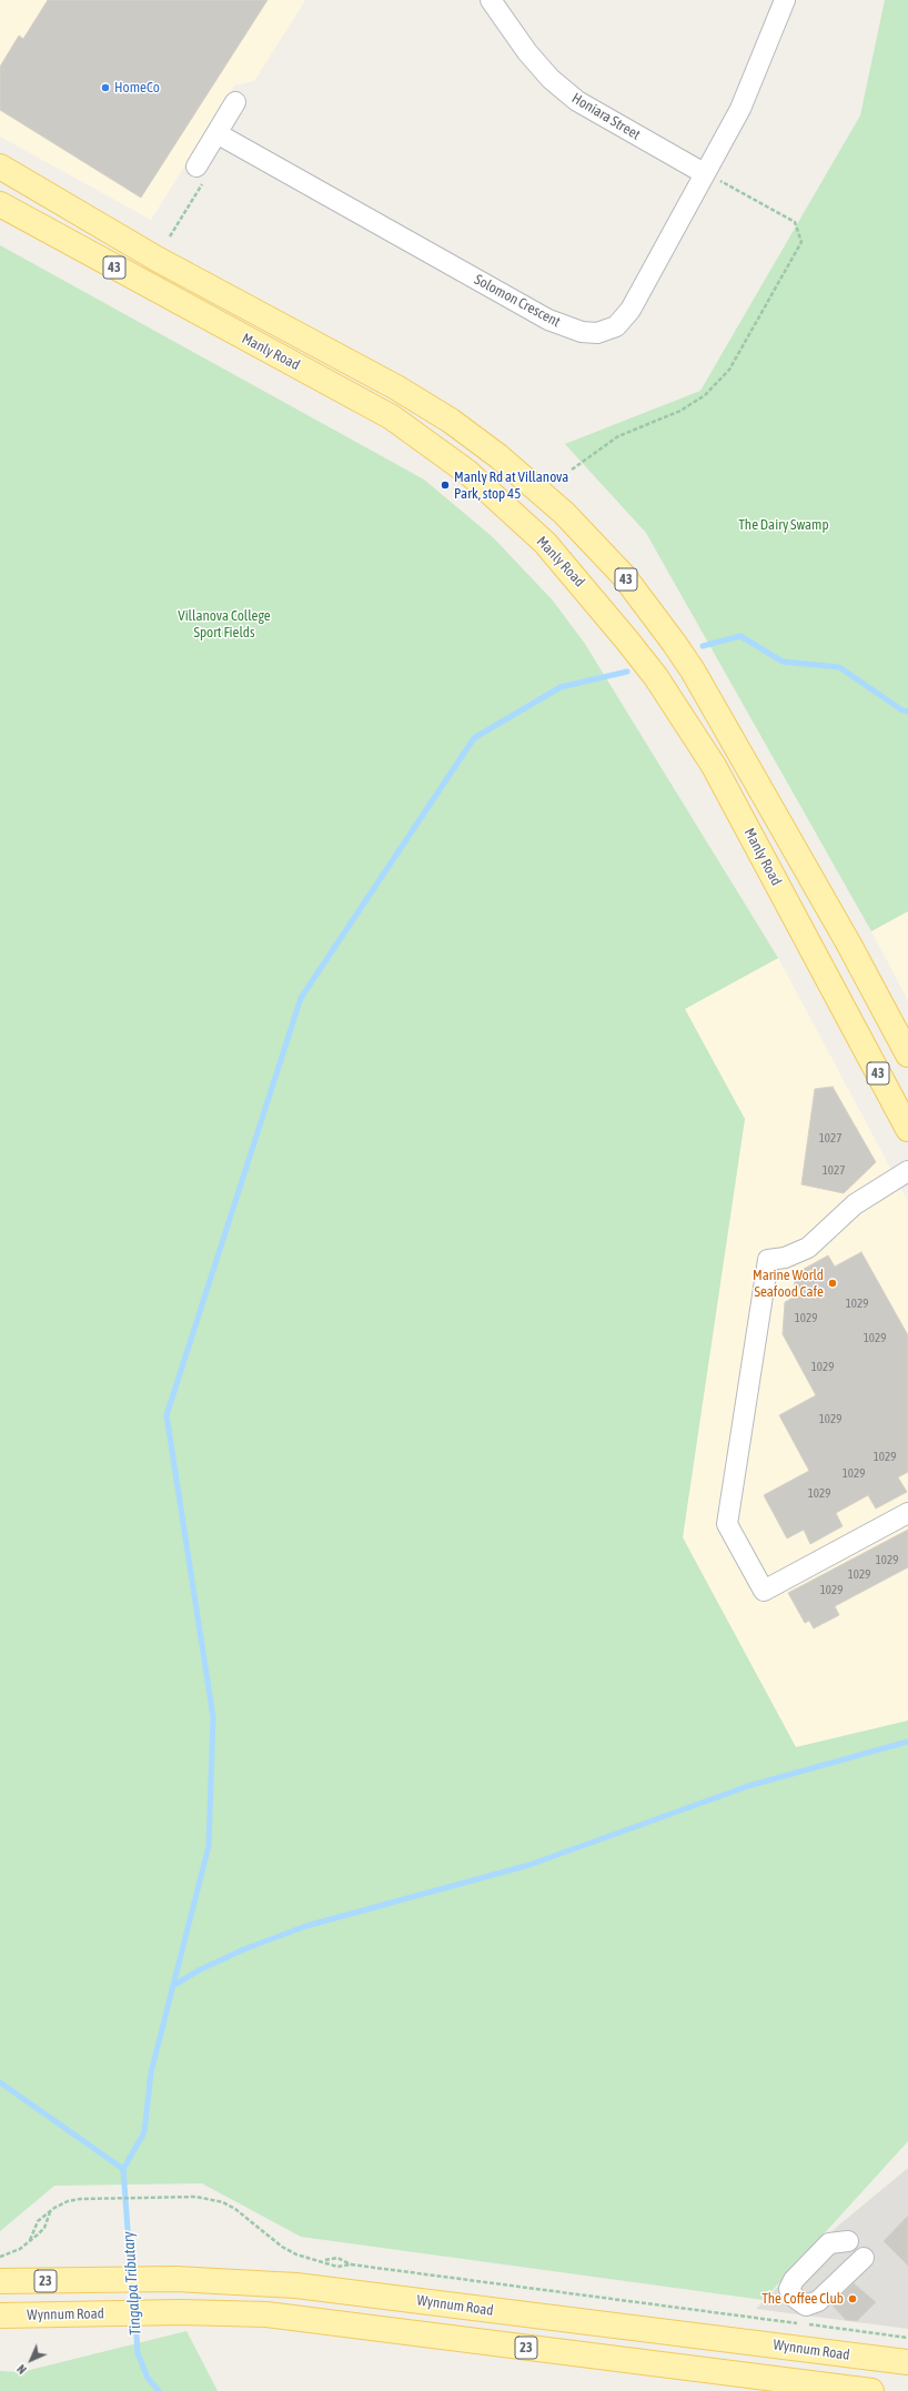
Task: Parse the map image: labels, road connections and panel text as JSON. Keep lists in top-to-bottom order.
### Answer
{
  "streets": {
    "main road": [
      "43",
      "Manly Road",
      "23",
      "Wynnum Road"
    ],
    "street": ["Honiara Street", "Solomon Crescent"]
  },
  "crossings": [
    ["Honiara Street", "Solomon Crescent"]
  ],
  "water": ["Tingalpa Tributary"],
  "parks": ["The Dairy Swamp", "Villanova College Sport Fields"],
  "places": [
    "HomeCo",
    "Manly Rd at Villanova Park, stop 45",
    "Marine World Seafood Cafe",
    "The Coffee Club"
  ],
  "house_numbers": [
    "1027",
    "1027",
    "1029",
    "1029",
    "1029",
    "1029",
    "1029",
    "1029",
    "1029",
    "1029",
    "1029",
    "1029",
    "1029"
  ],
  "north": "bottom left"
}
